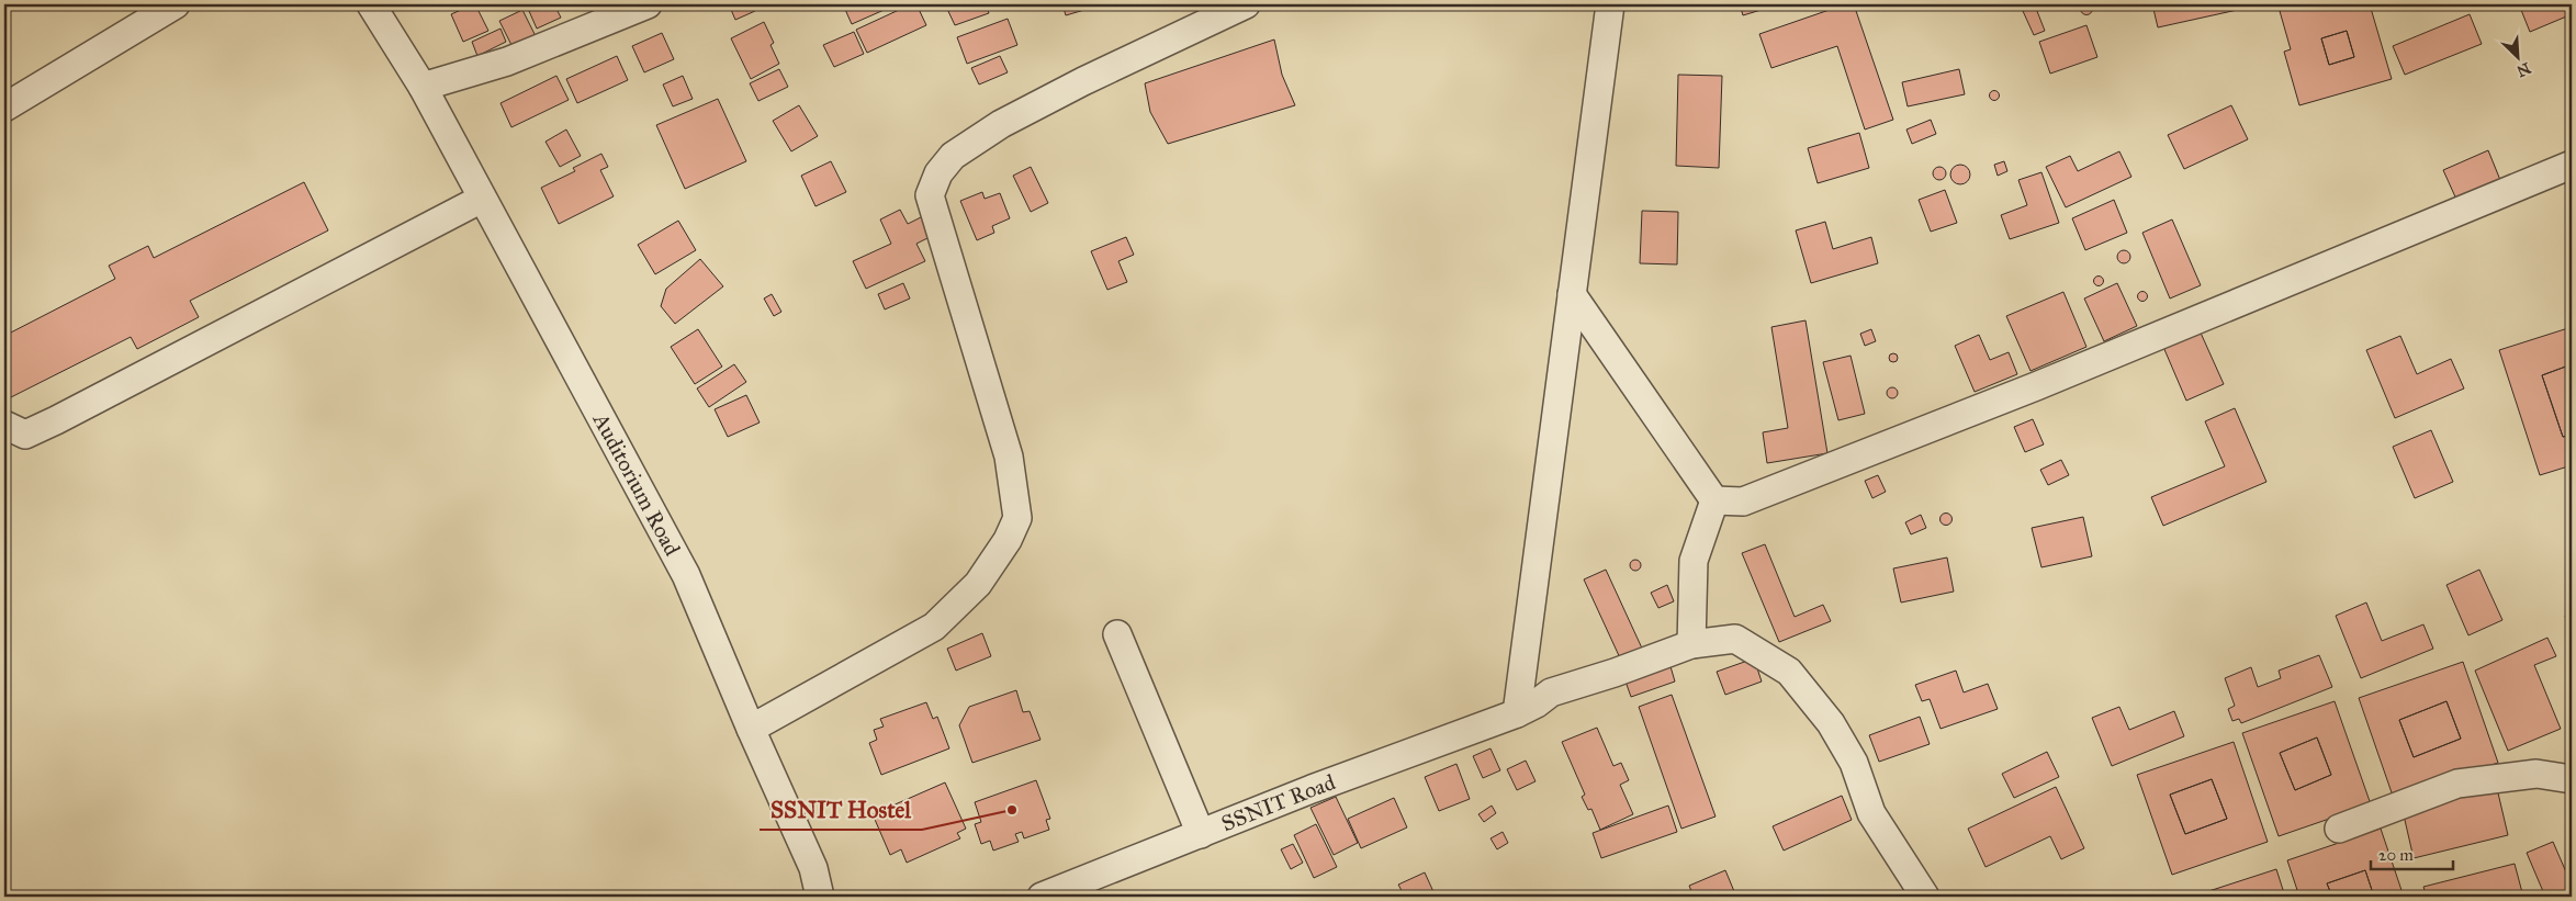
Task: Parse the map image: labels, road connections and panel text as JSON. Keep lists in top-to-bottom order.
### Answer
{
  "streets": {
    "street": ["Auditorium Road", "SSNIT Road"]
  },
  "places": ["SSNIT Hostel"],
  "scale_bar": "20 m",
  "north": "bottom right"
}
